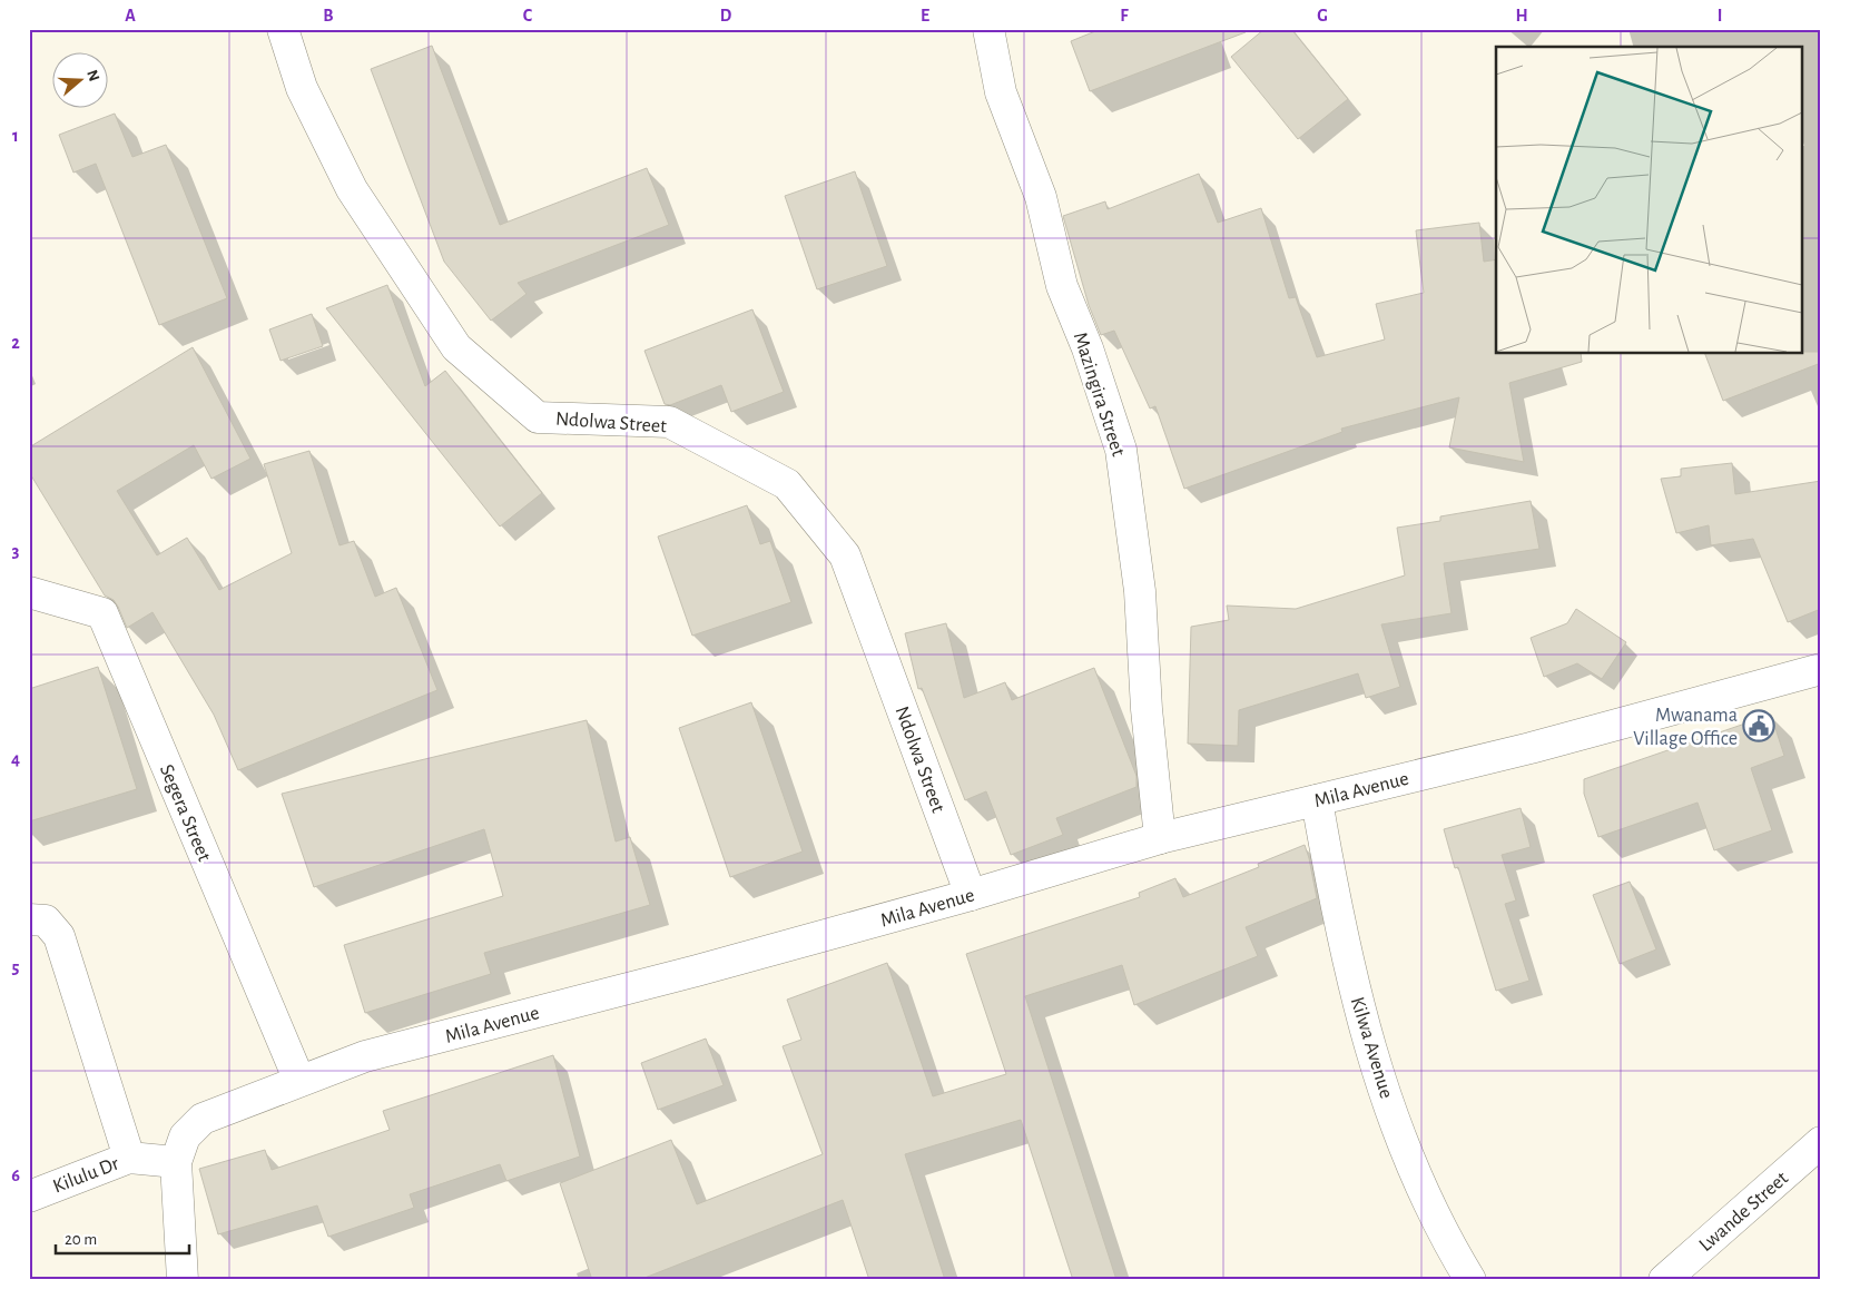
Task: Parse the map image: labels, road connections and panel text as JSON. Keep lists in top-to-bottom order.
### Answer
{
  "streets": {
    "street": [
      "Mazingira Street",
      "Ndolwa Street",
      "Mila Avenue",
      "Segera Street",
      "Kilwa Avenue",
      "Kilulu Dr",
      "Lwande Street"
    ]
  },
  "crossings": [
    ["Mazingira Street", "Mila Avenue"],
    ["Ndolwa Street", "Mila Avenue"],
    ["Mila Avenue", "Segera Street"],
    ["Mila Avenue", "Kilwa Avenue"],
    ["Mila Avenue", "Kilulu Dr"]
  ],
  "places": {
    "public building": ["Mwanama Village Office"]
  },
  "scale_bar": "20 m",
  "north": "right",
  "grid": {
    "columns": [
      "A",
      "B",
      "C",
      "D",
      "E",
      "F",
      "G",
      "H",
      "I"
    ],
    "rows": [
      "1",
      "2",
      "3",
      "4",
      "5",
      "6"
    ]
  }
}
